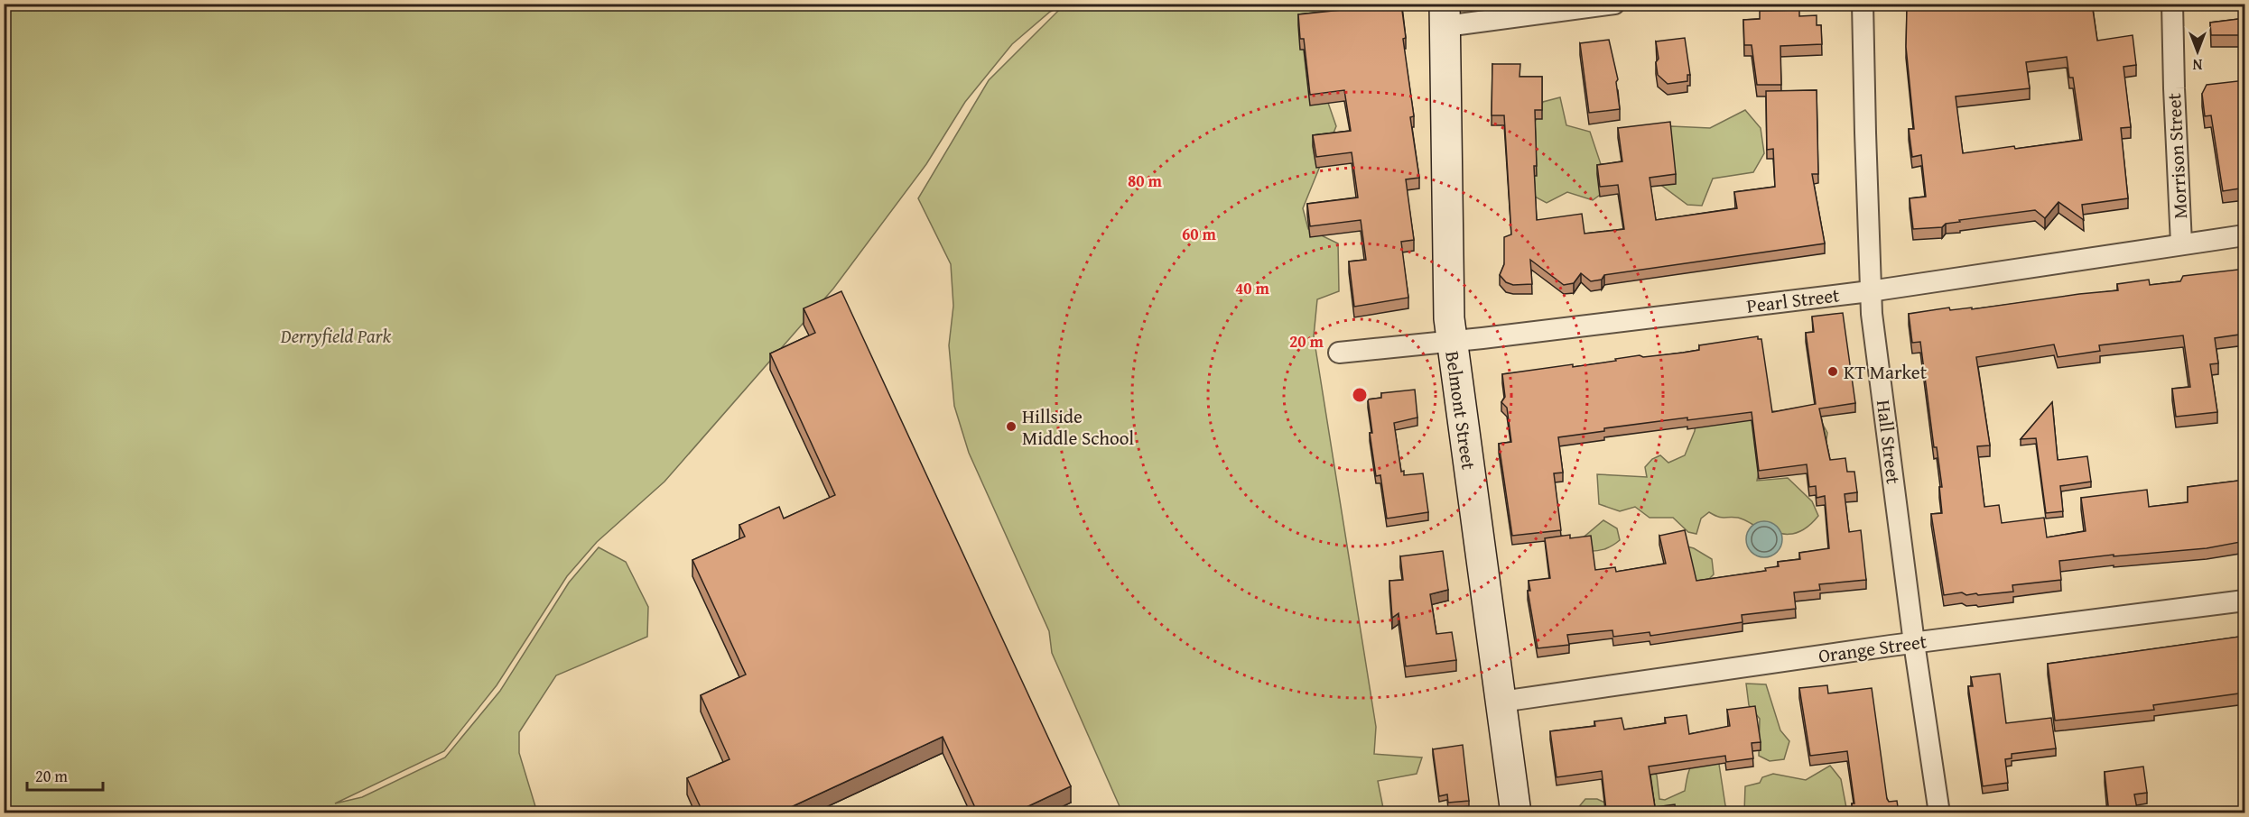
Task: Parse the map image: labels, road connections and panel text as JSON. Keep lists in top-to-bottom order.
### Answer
{
  "streets": {
    "street": [
      "Morrison Street",
      "Pearl Street",
      "Belmont Street",
      "Hall Street",
      "Orange Street"
    ]
  },
  "crossings": [
    ["Morrison Street", "Pearl Street"],
    ["Pearl Street", "Belmont Street"],
    ["Pearl Street", "Hall Street"],
    ["Belmont Street", "Orange Street"],
    ["Hall Street", "Orange Street"]
  ],
  "parks": ["Derryfield Park"],
  "places": ["KT Market", "Hillside Middle School"],
  "scale_bar": "20 m",
  "north": "bottom",
  "rings": [
    "80 m",
    "60 m",
    "40 m",
    "20 m"
  ]
}
